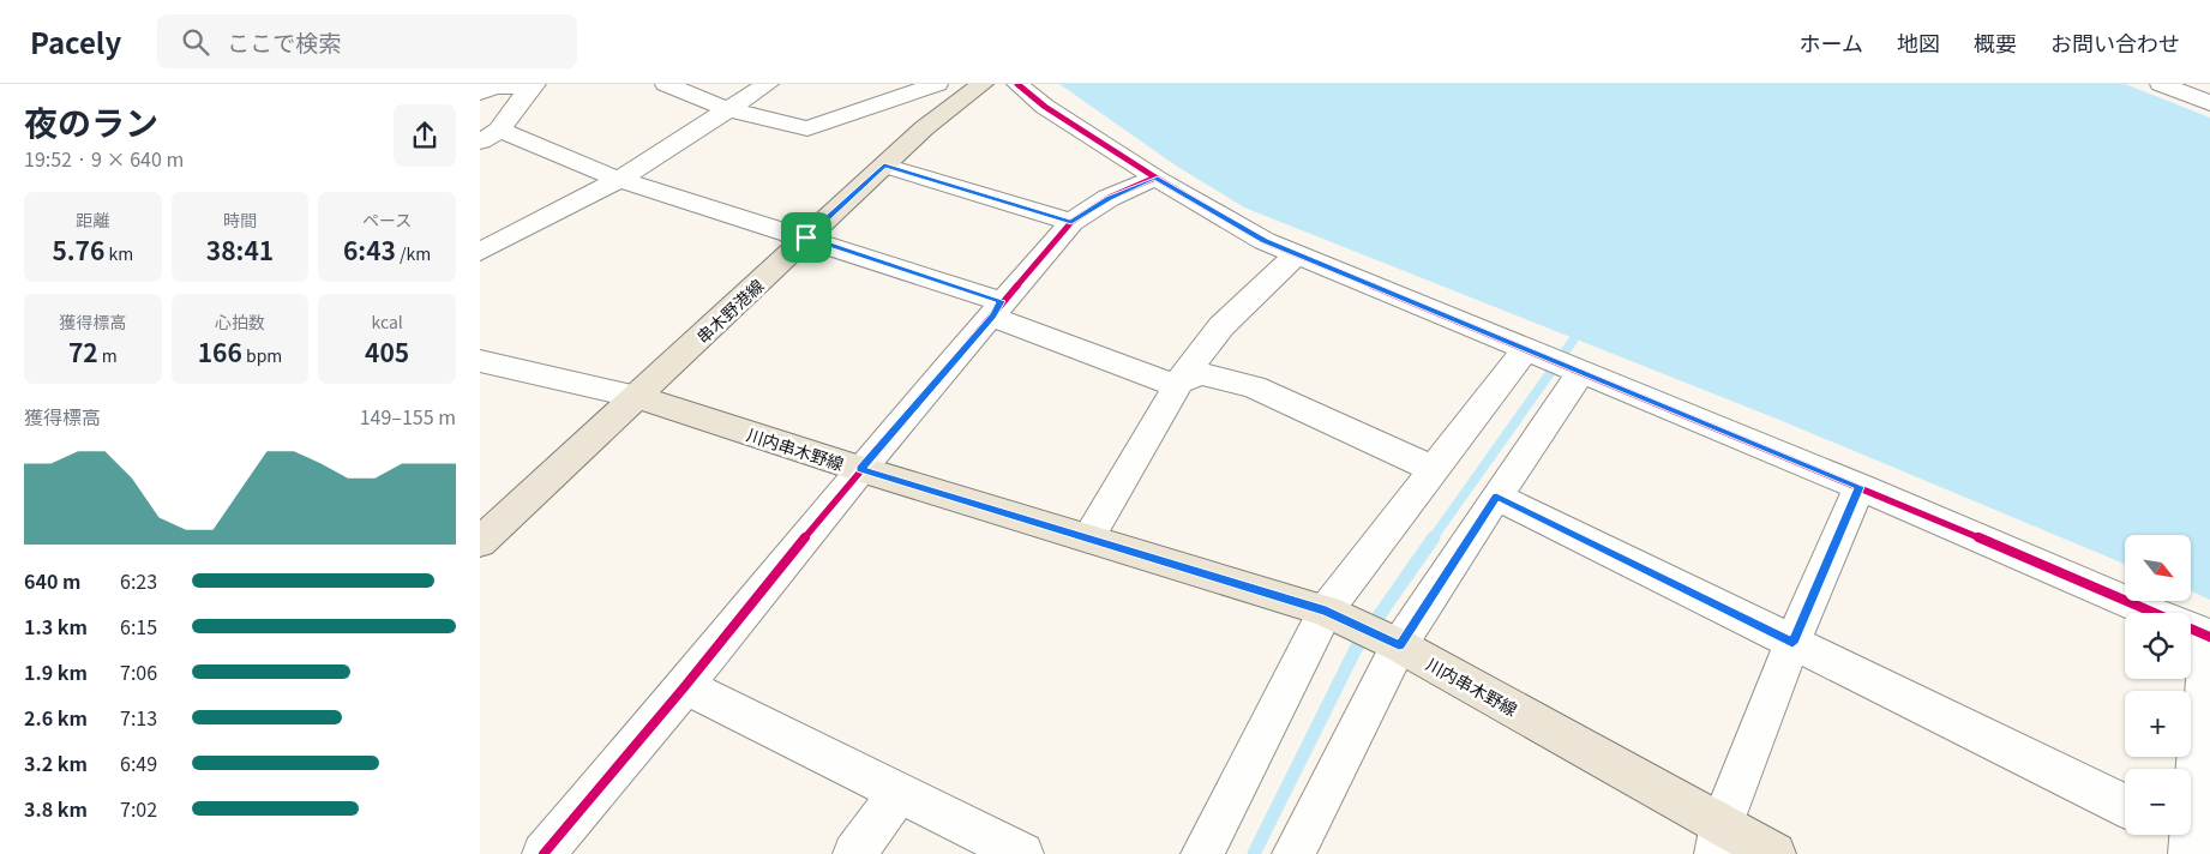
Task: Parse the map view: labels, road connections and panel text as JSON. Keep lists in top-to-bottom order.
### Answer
{
  "streets": {
    "main road": ["串木野港線", "川内串木野線"]
  },
  "crossings": [
    ["串木野港線", "川内串木野線"]
  ],
  "north": "bottom right",
  "page": {
    "header": "Pacely",
    "search": "ここで検索",
    "nav": [
      "ホーム",
      "地図",
      "概要",
      "お問い合わせ"
    ],
    "heading": ["夜のラン", "19:52 · 9 × 640 m"],
    "stats": [
      ["距離", "5.76 km"],
      ["時間", "38:41"],
      ["ペース", "6:43 /km"],
      ["獲得標高", "72 m"],
      ["心拍数", "166 bpm"],
      ["kcal", "405"]
    ],
    "chart": ["獲得標高", "149–155 m"],
    "map_buttons": ["+", "−"],
    "list": [
      {
        "name": "640 m",
        "note": "6:23"
      },
      {
        "name": "1.3 km",
        "note": "6:15"
      },
      {
        "name": "1.9 km",
        "note": "7:06"
      },
      {
        "name": "2.6 km",
        "note": "7:13"
      },
      {
        "name": "3.2 km",
        "note": "6:49"
      },
      {
        "name": "3.8 km",
        "note": "7:02"
      }
    ]
  }
}
